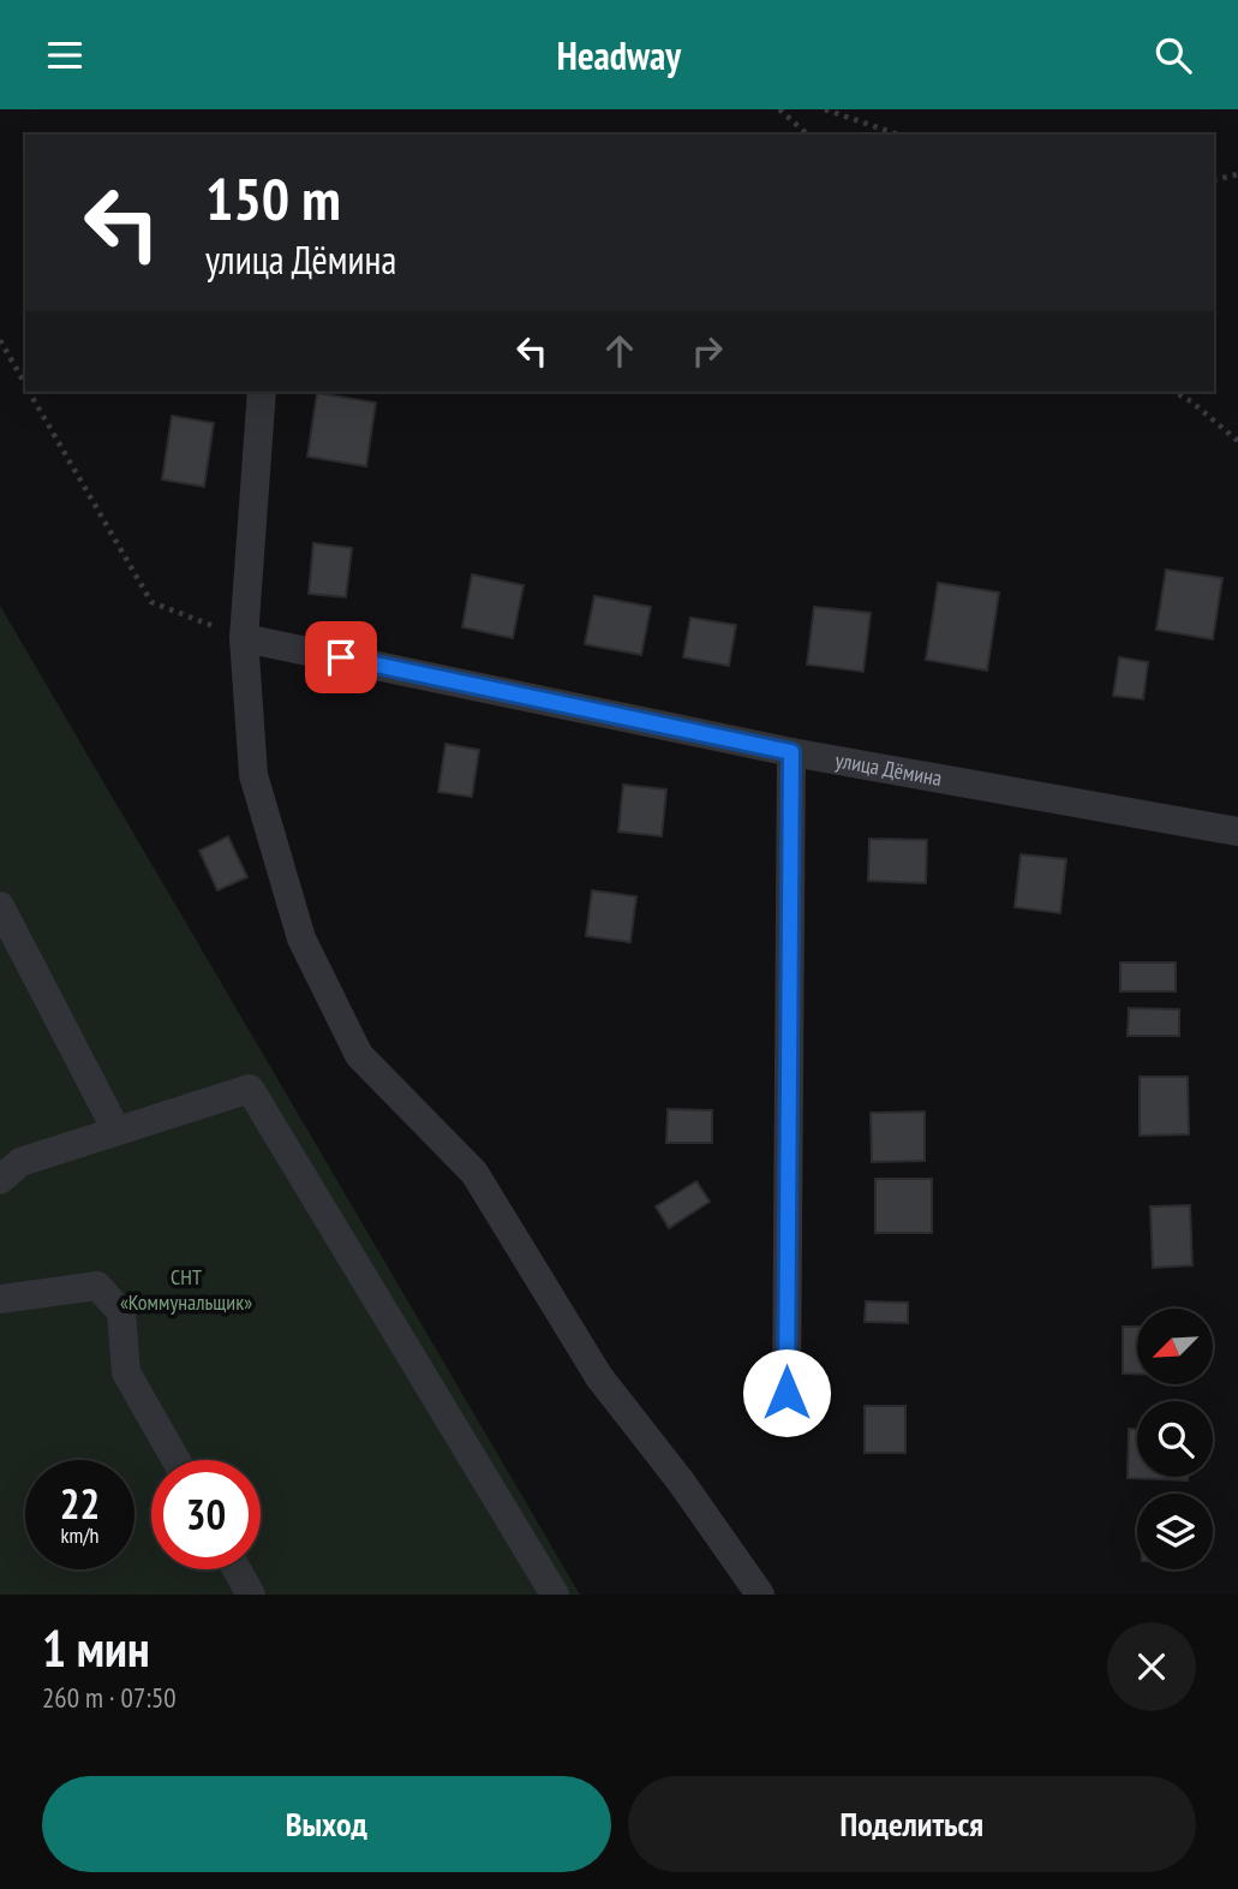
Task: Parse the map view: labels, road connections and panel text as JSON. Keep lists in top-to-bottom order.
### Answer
{
  "streets": {
    "street": ["улица Дёмина"]
  },
  "parks": ["СНТ «Коммунальщик»"],
  "north": "bottom left",
  "page": {
    "header": "Headway",
    "turn": ["150 m", "улица Дёмина"],
    "speed": "22 km/h",
    "limit": "30",
    "heading": ["1 мин", "260 m · 07:50"],
    "buttons": ["Выход", "Поделиться"]
  }
}
